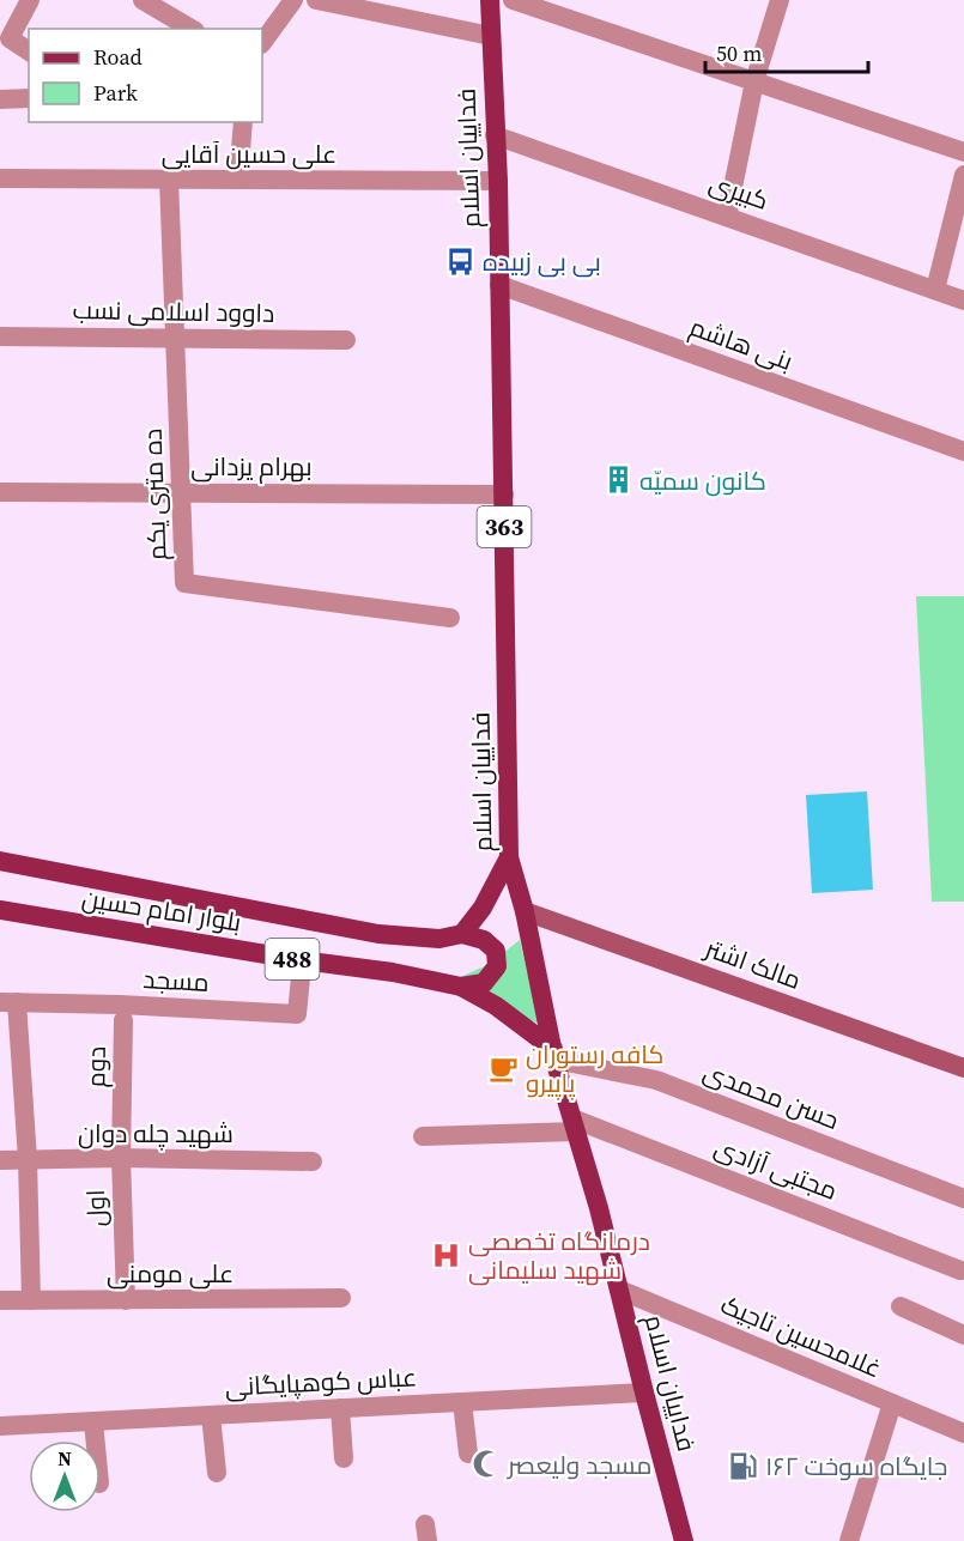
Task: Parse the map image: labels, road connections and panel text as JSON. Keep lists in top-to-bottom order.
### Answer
{
  "streets": {
    "main road": [
      "فداییان اسلام",
      "363",
      "بلوار امام حسین",
      "488",
      "مالک اشتر"
    ],
    "street": [
      "علی حسین آقایی",
      "کبیری",
      "داوود اسلامی نسب",
      "بنی هاشم",
      "بهرام یزدانی",
      "ده متری یکم",
      "مسجد",
      "دوم",
      "حسن محمدی",
      "شهید چله دوان",
      "مجتبی آزادی",
      "اول",
      "علی مومنی",
      "غلامحسین تاجیک",
      "عباس کوهپایگانی"
    ]
  },
  "crossings": [
    ["علی حسین آقایی", "فداییان اسلام"],
    ["علی حسین آقایی", "ده متری یکم"],
    ["فداییان اسلام", "کبیری"],
    ["فداییان اسلام", "بنی هاشم"],
    ["فداییان اسلام", "بهرام یزدانی"],
    ["فداییان اسلام", "بلوار امام حسین"],
    ["فداییان اسلام", "مالک اشتر"],
    ["فداییان اسلام", "حسن محمدی"],
    ["فداییان اسلام", "مجتبی آزادی"],
    ["فداییان اسلام", "غلامحسین تاجیک"],
    ["فداییان اسلام", "عباس کوهپایگانی"],
    ["داوود اسلامی نسب", "ده متری یکم"],
    ["بهرام یزدانی", "ده متری یکم"],
    ["بلوار امام حسین", "حسن محمدی"],
    ["دوم", "شهید چله دوان"],
    ["دوم", "اول"],
    ["شهید چله دوان", "اول"],
    ["اول", "علی مومنی"]
  ],
  "places": {
    "bus stop": ["بی بی زبیده"],
    "building": ["کانون سمیّه"],
    "cafe": ["کافه رستوران پاپیرو"],
    "hospital": ["درمانگاه تخصصی شهید سلیمانی"],
    "mosque": ["مسجد ولیعصر"],
    "fuel station": ["جایگاه سوخت ۱۶۲"]
  },
  "legend": ["Road", "Park"],
  "scale_bar": "50 m",
  "north": "top"
}
